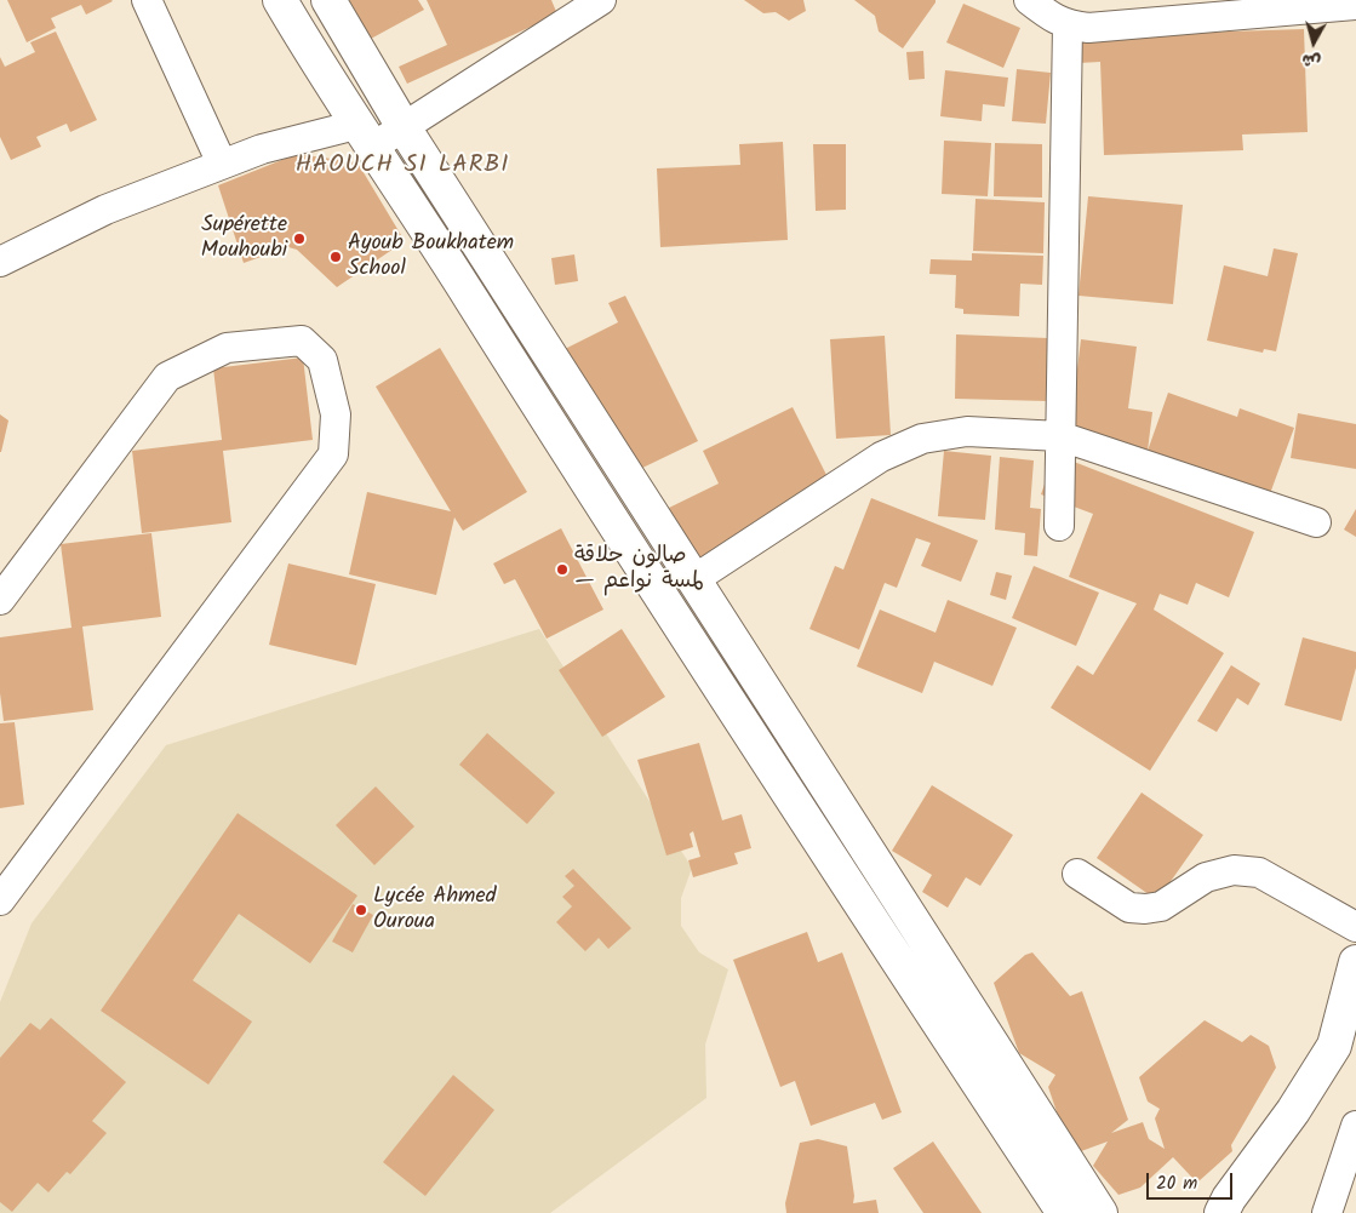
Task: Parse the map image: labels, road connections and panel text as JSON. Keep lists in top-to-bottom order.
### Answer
{
  "districts": ["HAOUCH SI LARBI"],
  "places": [
    "Supérette Mouhoubi",
    "Ayoub Boukhatem School",
    "صالون حلاقة — لمسة نواعم",
    "Lycée Ahmed Ouroua"
  ],
  "scale_bar": "20 m",
  "north": "bottom"
}
